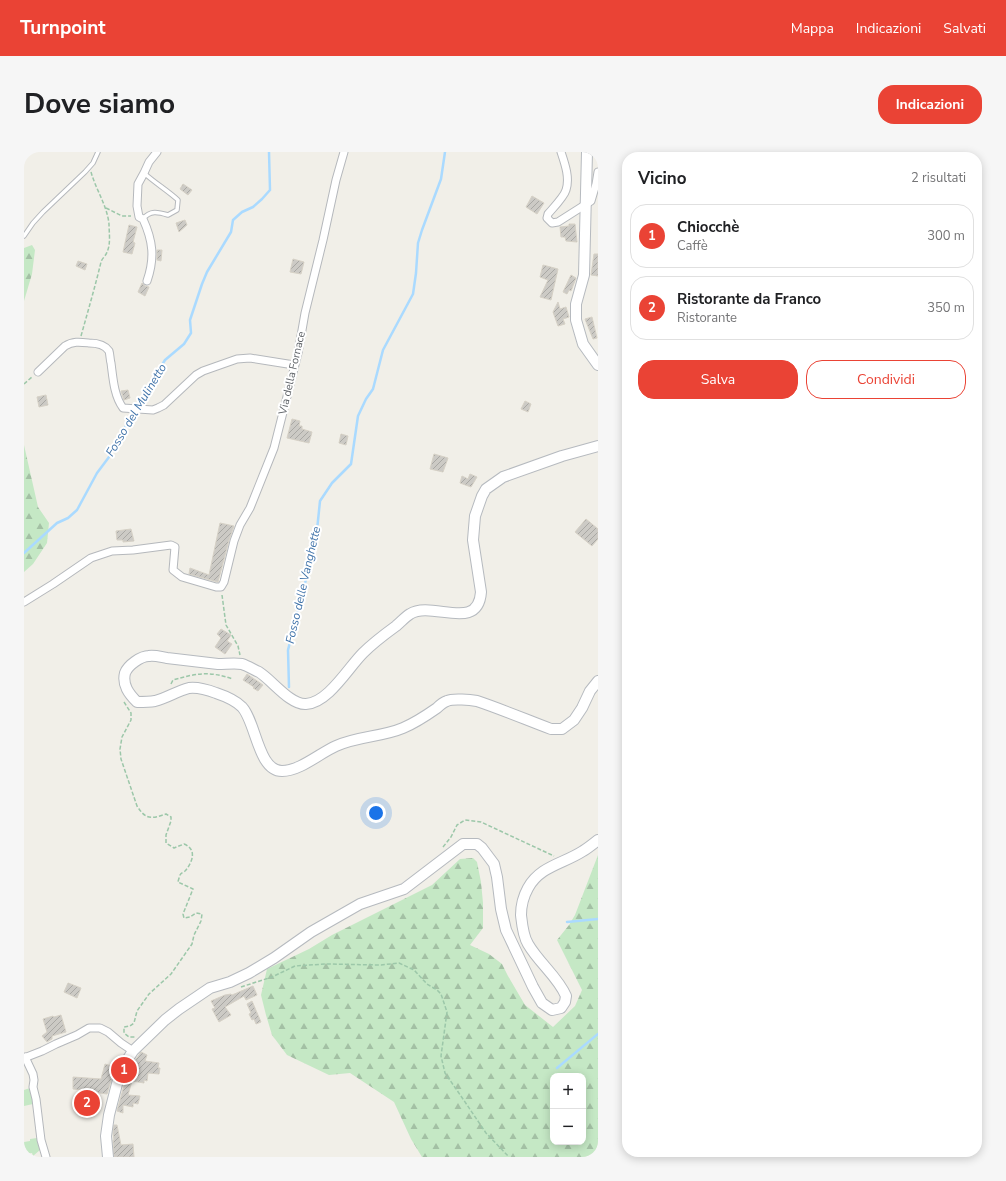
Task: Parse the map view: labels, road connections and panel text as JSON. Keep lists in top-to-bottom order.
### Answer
{
  "streets": {
    "street": ["Via della Fornace"]
  },
  "water": ["Fosso del Mulinetto", "Fosso delle Vanghette"],
  "page": {
    "header": "Turnpoint",
    "nav": ["Mappa", "Indicazioni", "Salvati"],
    "title": "Dove siamo",
    "buttons": [
      "Indicazioni",
      ["Salva", "Condividi"]
    ],
    "heading": ["Vicino", "2 risultati"],
    "list": [
      {
        "mark": "1",
        "name": "Chiocchè",
        "note": "Caffè",
        "value": "300 m"
      },
      {
        "mark": "2",
        "name": "Ristorante da Franco",
        "note": "Ristorante",
        "value": "350 m"
      }
    ],
    "pins": ["1", "2"],
    "map_buttons": ["+", "−"]
  }
}
